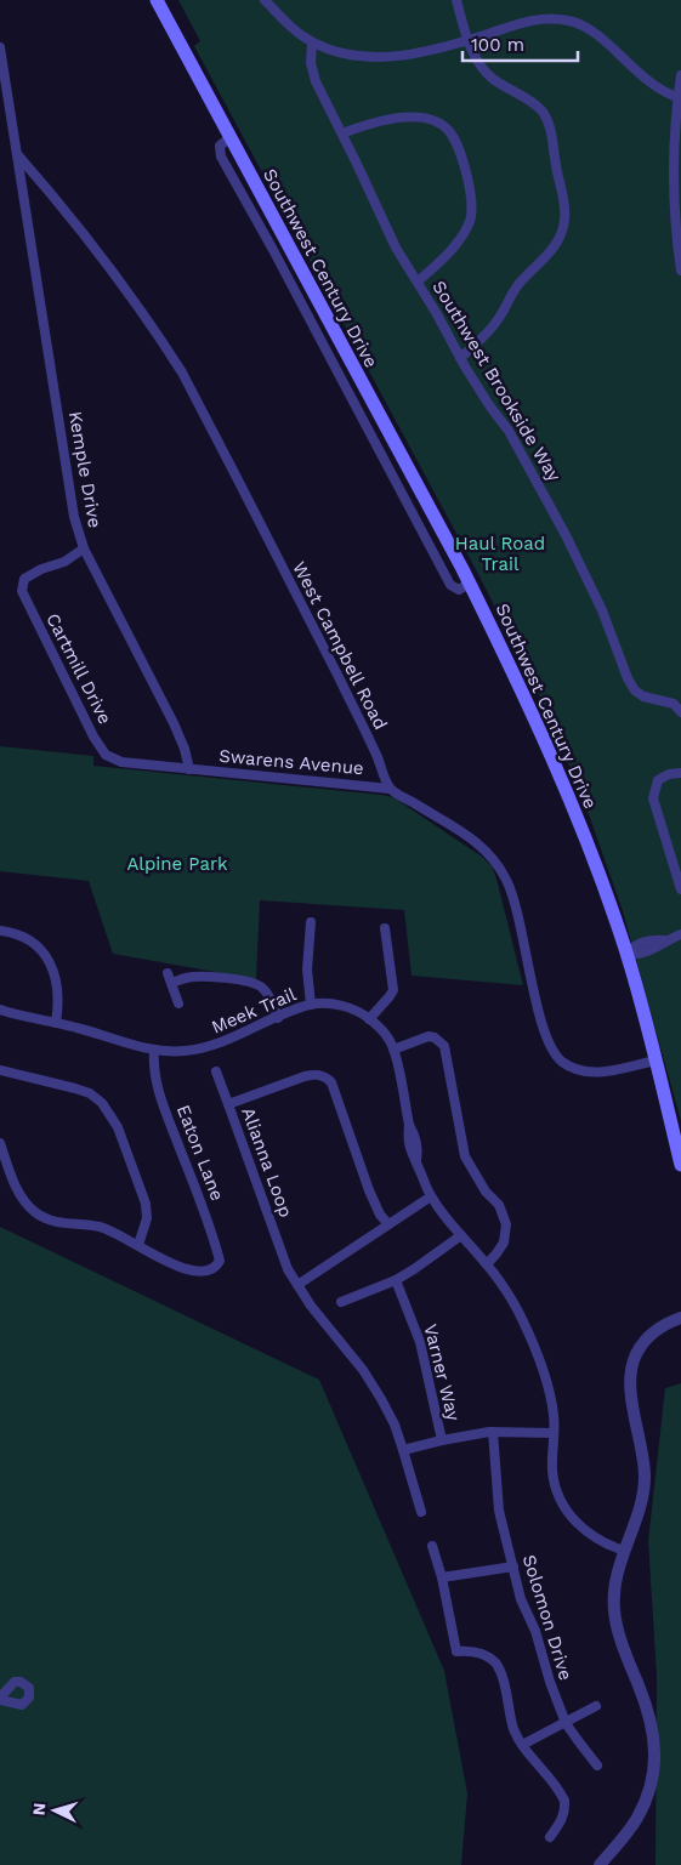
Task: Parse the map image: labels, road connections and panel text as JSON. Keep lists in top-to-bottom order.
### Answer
{
  "streets": {
    "main road": ["Southwest Century Drive"],
    "street": [
      "Southwest Brookside Way",
      "Kemple Drive",
      "West Campbell Road",
      "Cartmill Drive",
      "Swarens Avenue",
      "Meek Trail",
      "Eaton Lane",
      "Alianna Loop",
      "Varner Way",
      "Solomon Drive"
    ]
  },
  "crossings": [
    ["Kemple Drive", "West Campbell Road"],
    ["Kemple Drive", "Cartmill Drive"],
    ["Kemple Drive", "Swarens Avenue"],
    ["West Campbell Road", "Swarens Avenue"],
    ["Cartmill Drive", "Swarens Avenue"],
    ["Meek Trail", "Eaton Lane"]
  ],
  "parks": ["Haul Road Trail", "Alpine Park"],
  "scale_bar": "100 m",
  "north": "left"
}
